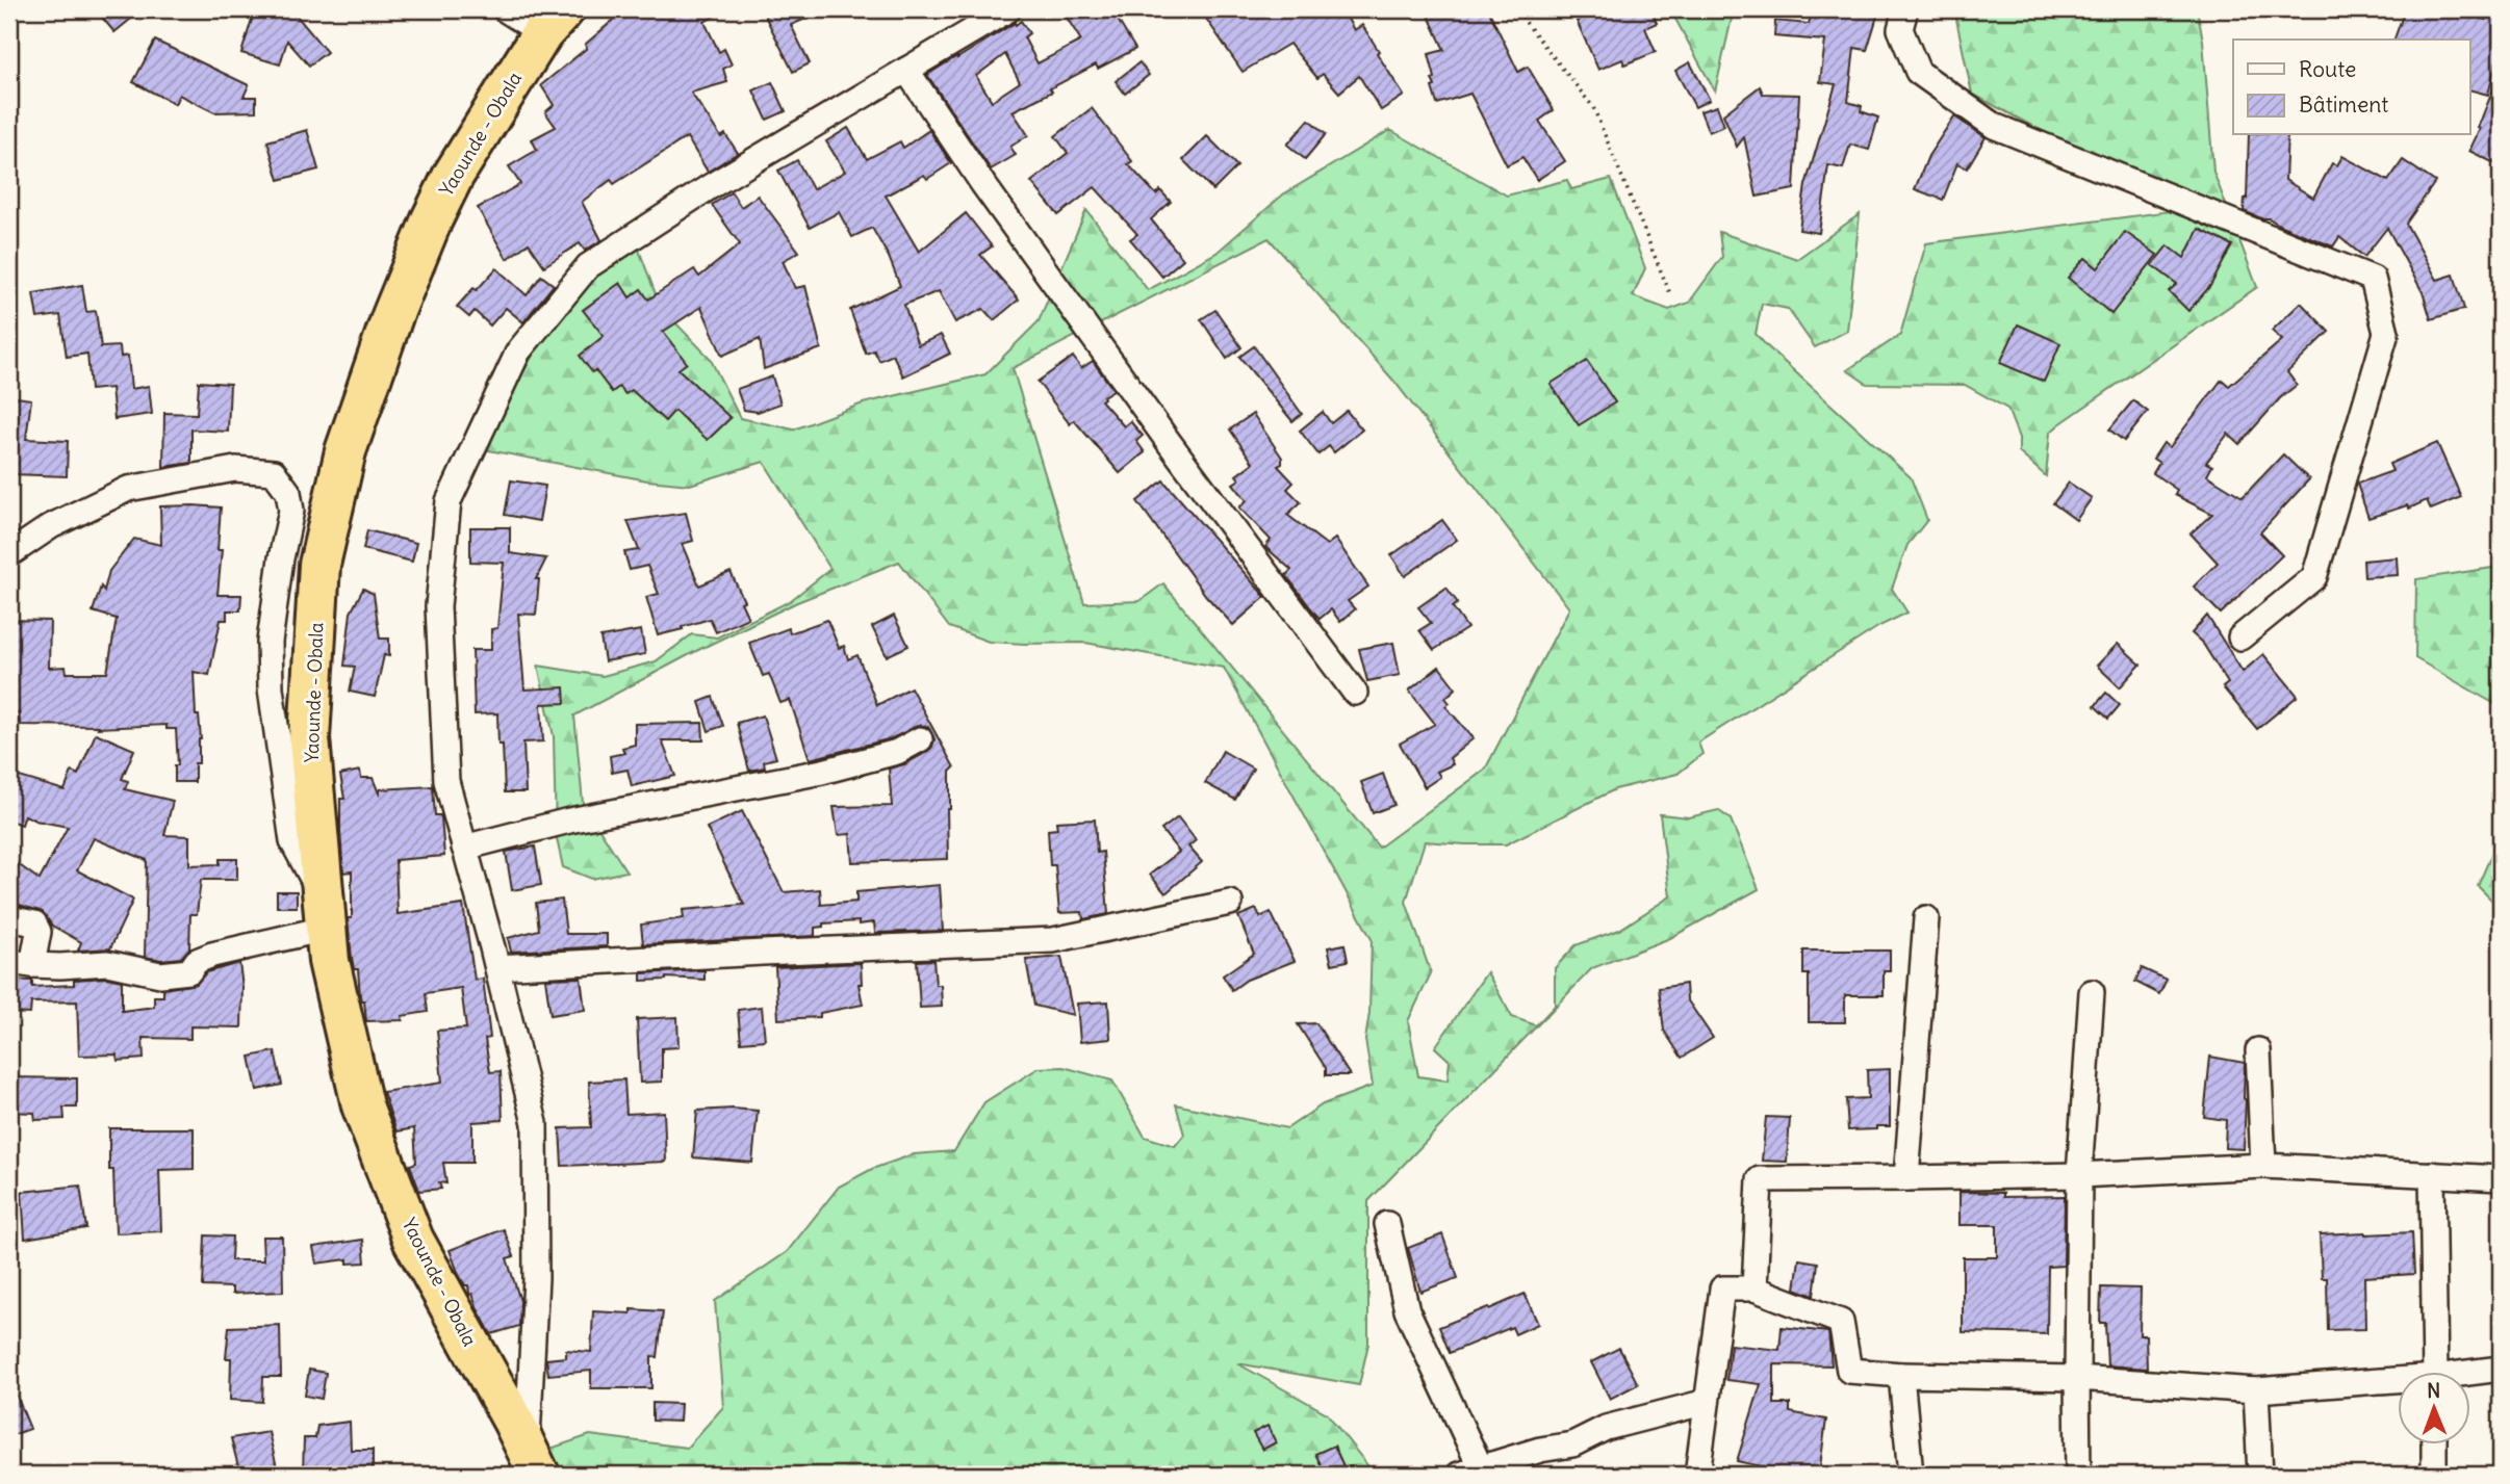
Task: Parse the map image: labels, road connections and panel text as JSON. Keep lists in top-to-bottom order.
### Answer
{
  "streets": {
    "highway": ["Yaounde - Obala"]
  },
  "legend": ["Route", "Bâtiment"],
  "north": "top"
}
